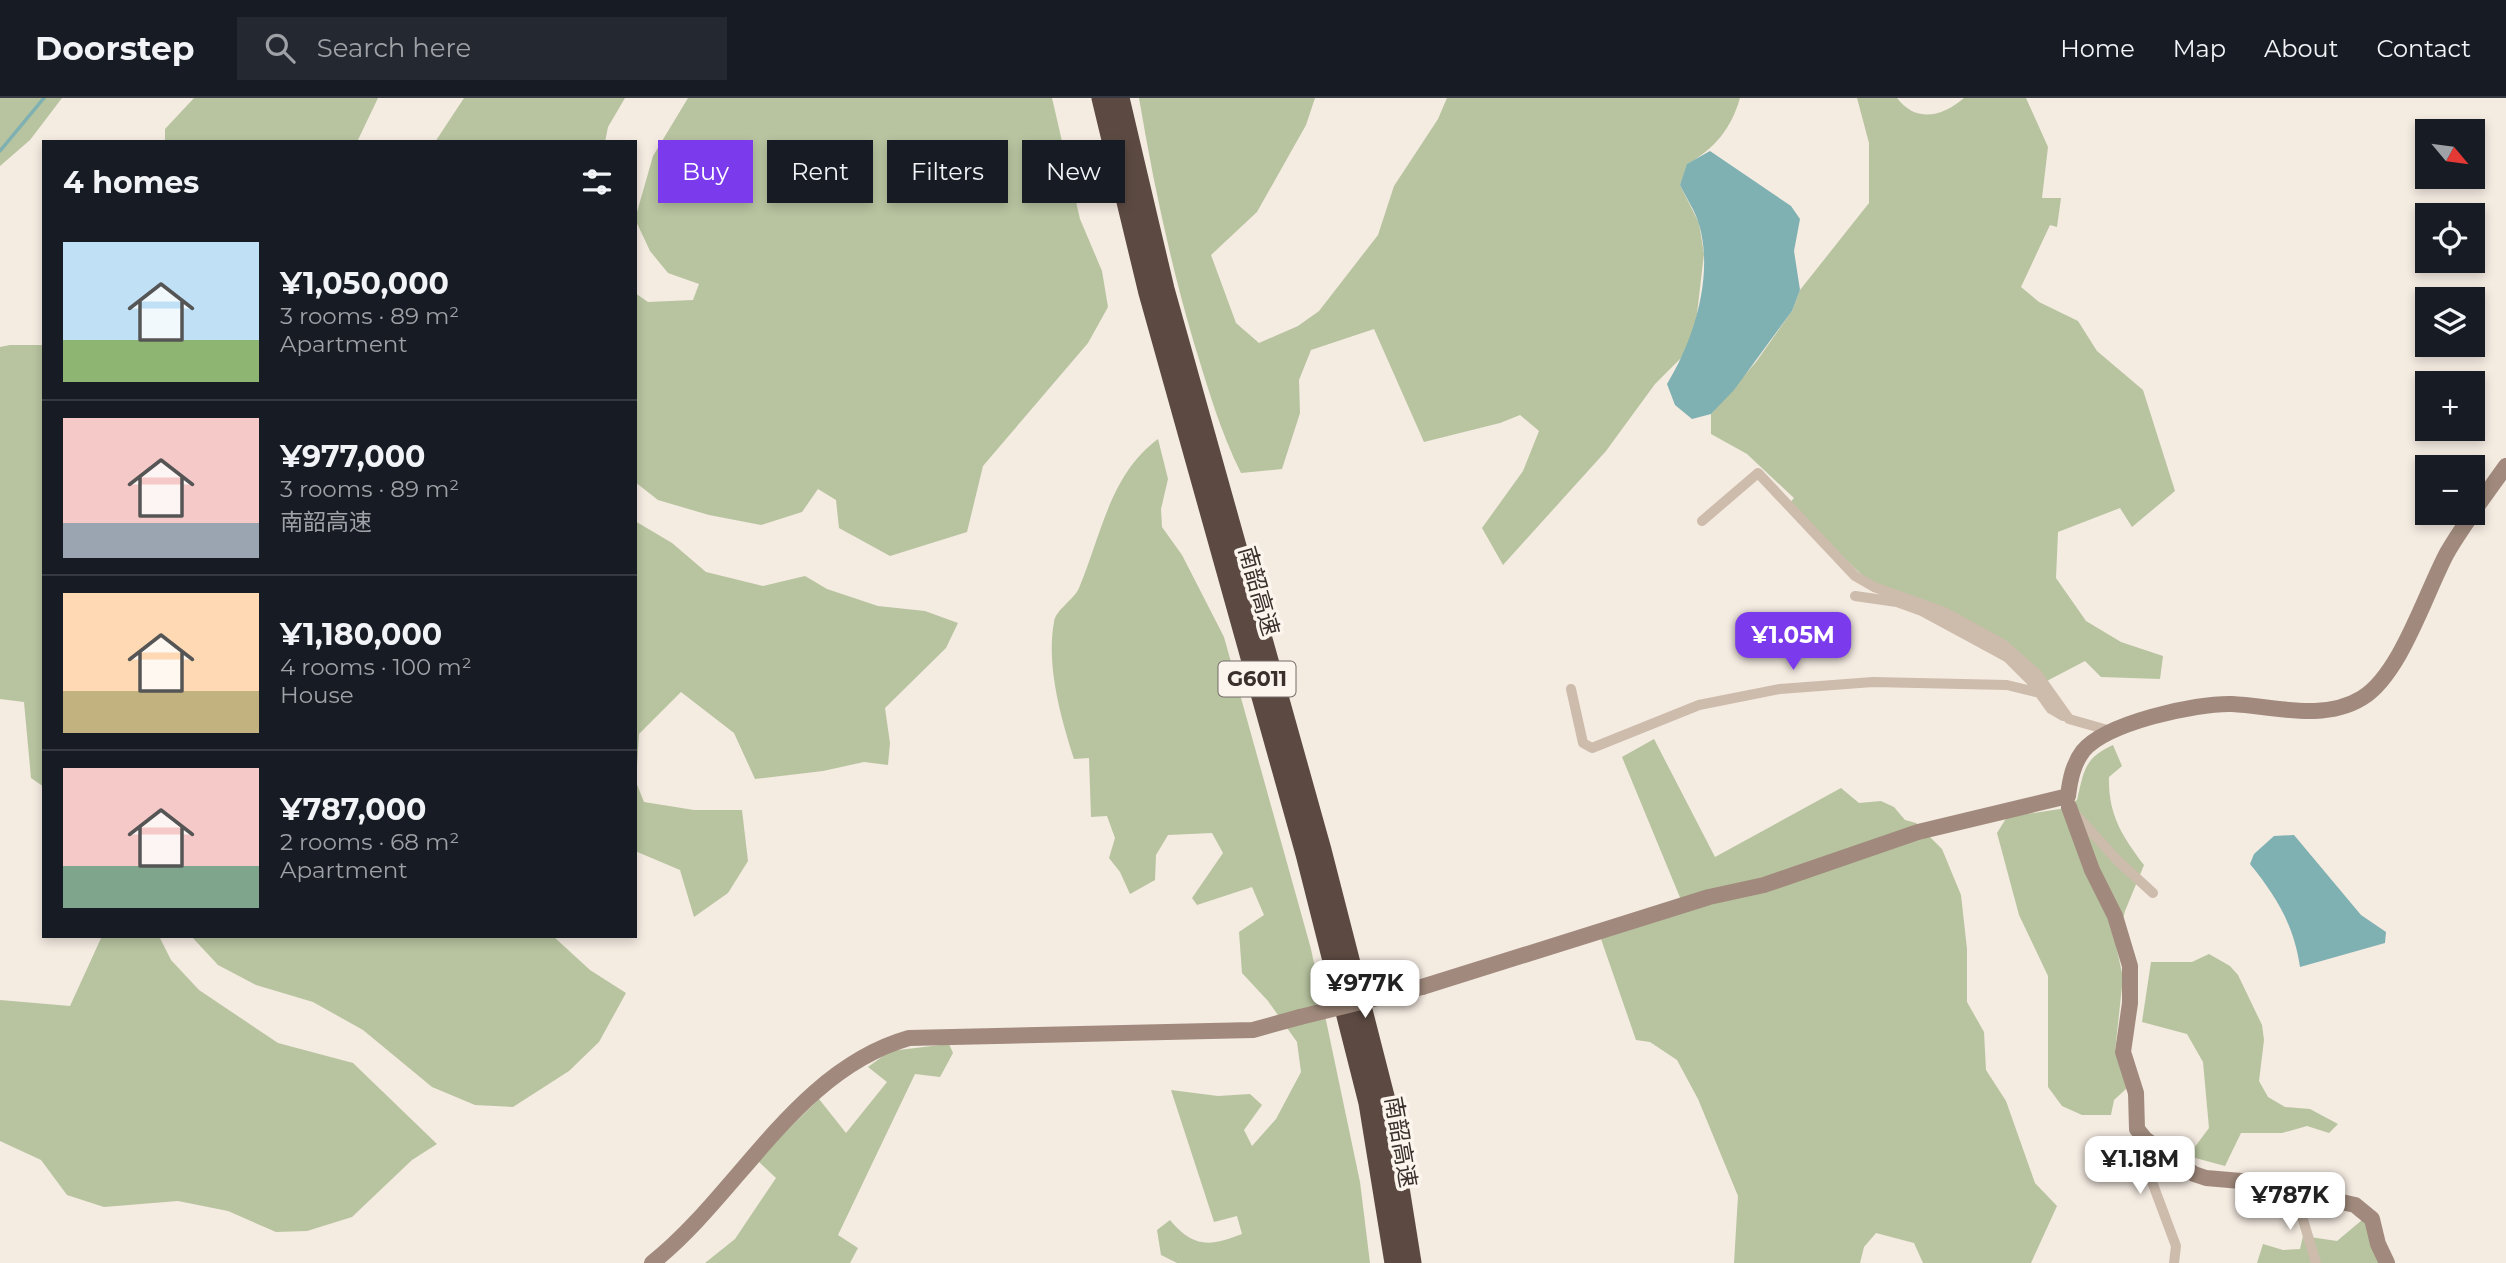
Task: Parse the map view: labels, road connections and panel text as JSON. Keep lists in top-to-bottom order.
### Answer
{
  "streets": {
    "highway": ["南韶高速", "G6011"]
  },
  "north": "bottom right",
  "page": {
    "header": "Doorstep",
    "search": "Search here",
    "nav": [
      "Home",
      "Map",
      "About",
      "Contact"
    ],
    "map_buttons": ["+", "−"],
    "chip": [
      "Buy",
      "Rent",
      "Filters",
      "New"
    ],
    "heading": "4 homes",
    "list": [
      {
        "name": "¥1,050,000",
        "note": "3 rooms · 89 m² · Apartment"
      },
      {
        "name": "¥977,000",
        "note": "3 rooms · 89 m² · 南韶高速"
      },
      {
        "name": "¥1,180,000",
        "note": "4 rooms · 100 m² · House"
      },
      {
        "name": "¥787,000",
        "note": "2 rooms · 68 m² · Apartment"
      }
    ],
    "price": [
      "¥1.05M",
      "¥977K",
      "¥1.18M",
      "¥787K"
    ]
  }
}
